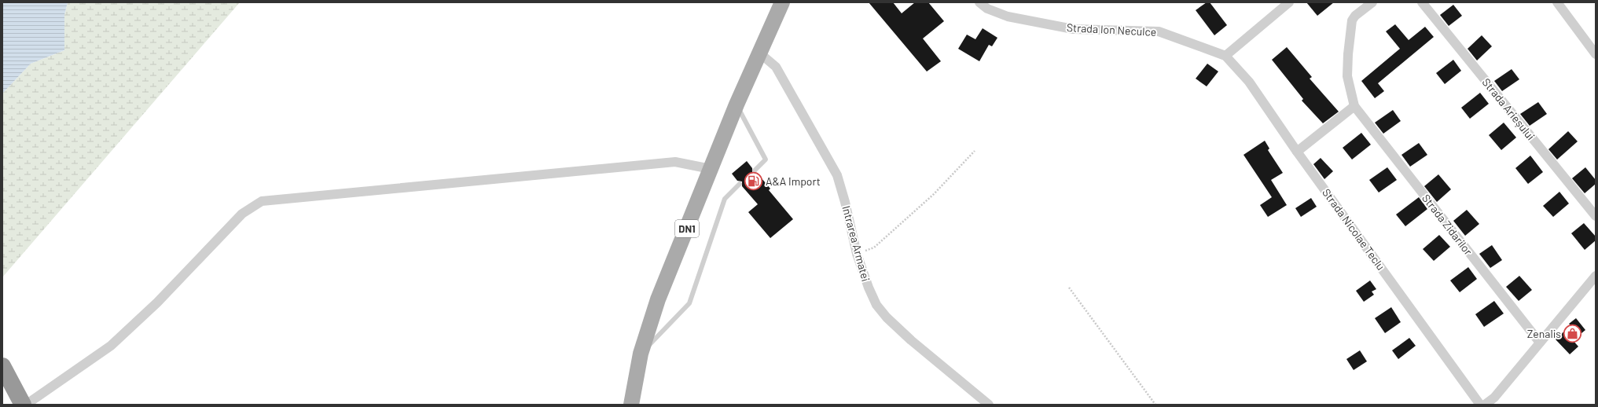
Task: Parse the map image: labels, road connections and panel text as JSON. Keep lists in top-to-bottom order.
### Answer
{
  "streets": {
    "main road": ["DN1"],
    "street": [
      "Strada Ion Neculce",
      "Strada Arieșului",
      "Strada Zidarilor",
      "Strada Nicolae Teclu",
      "Intrarea Armatei"
    ]
  },
  "crossings": [
    ["Strada Ion Neculce", "Strada Nicolae Teclu"],
    ["DN1", "Intrarea Armatei"]
  ],
  "places": {
    "fuel station": ["A&A Import"],
    "shop": ["Zenalis"]
  }
}
